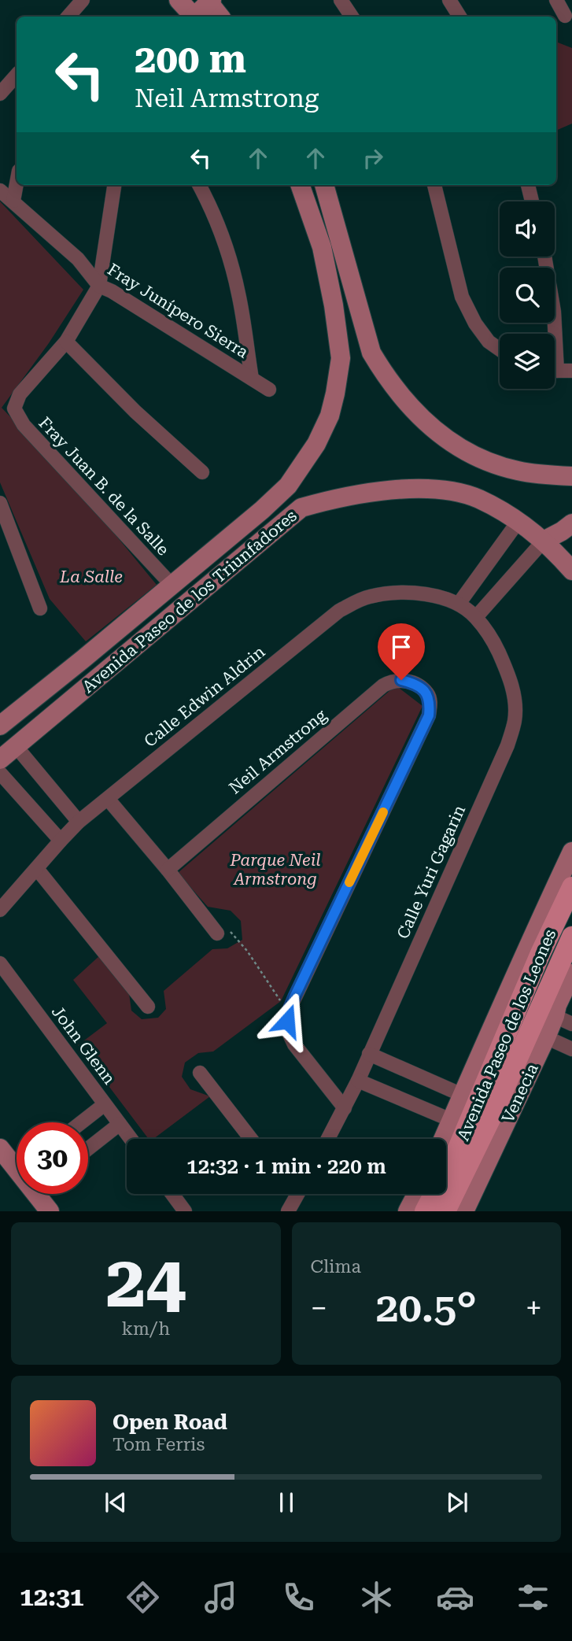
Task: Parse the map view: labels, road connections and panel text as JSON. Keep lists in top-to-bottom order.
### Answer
{
  "streets": {
    "main road": ["Avenida Paseo de los Leones"],
    "street": [
      "Fray Junípero Sierra",
      "Fray Juan B. de la Salle",
      "Avenida Paseo de los Triunfadores",
      "Calle Edwin Aldrin",
      "Neil Armstrong",
      "Calle Yuri Gagarin",
      "John Glenn",
      "Venecia"
    ]
  },
  "crossings": [
    ["Fray Juan B. de la Salle", "Avenida Paseo de los Triunfadores"],
    ["Calle Edwin Aldrin", "Calle Yuri Gagarin"]
  ],
  "parks": ["La Salle", "Parque Neil Armstrong"],
  "page": {
    "turn": ["200 m", "Neil Armstrong"],
    "limit": "30",
    "trip": "12:32 · 1 min · 220 m",
    "tile": [
      ["24", "km/h"],
      "Clima"
    ],
    "heat": ["−", "20.5°", "+"],
    "song": ["Open Road", "Tom Ferris"],
    "tabs": "12:31"
  }
}
